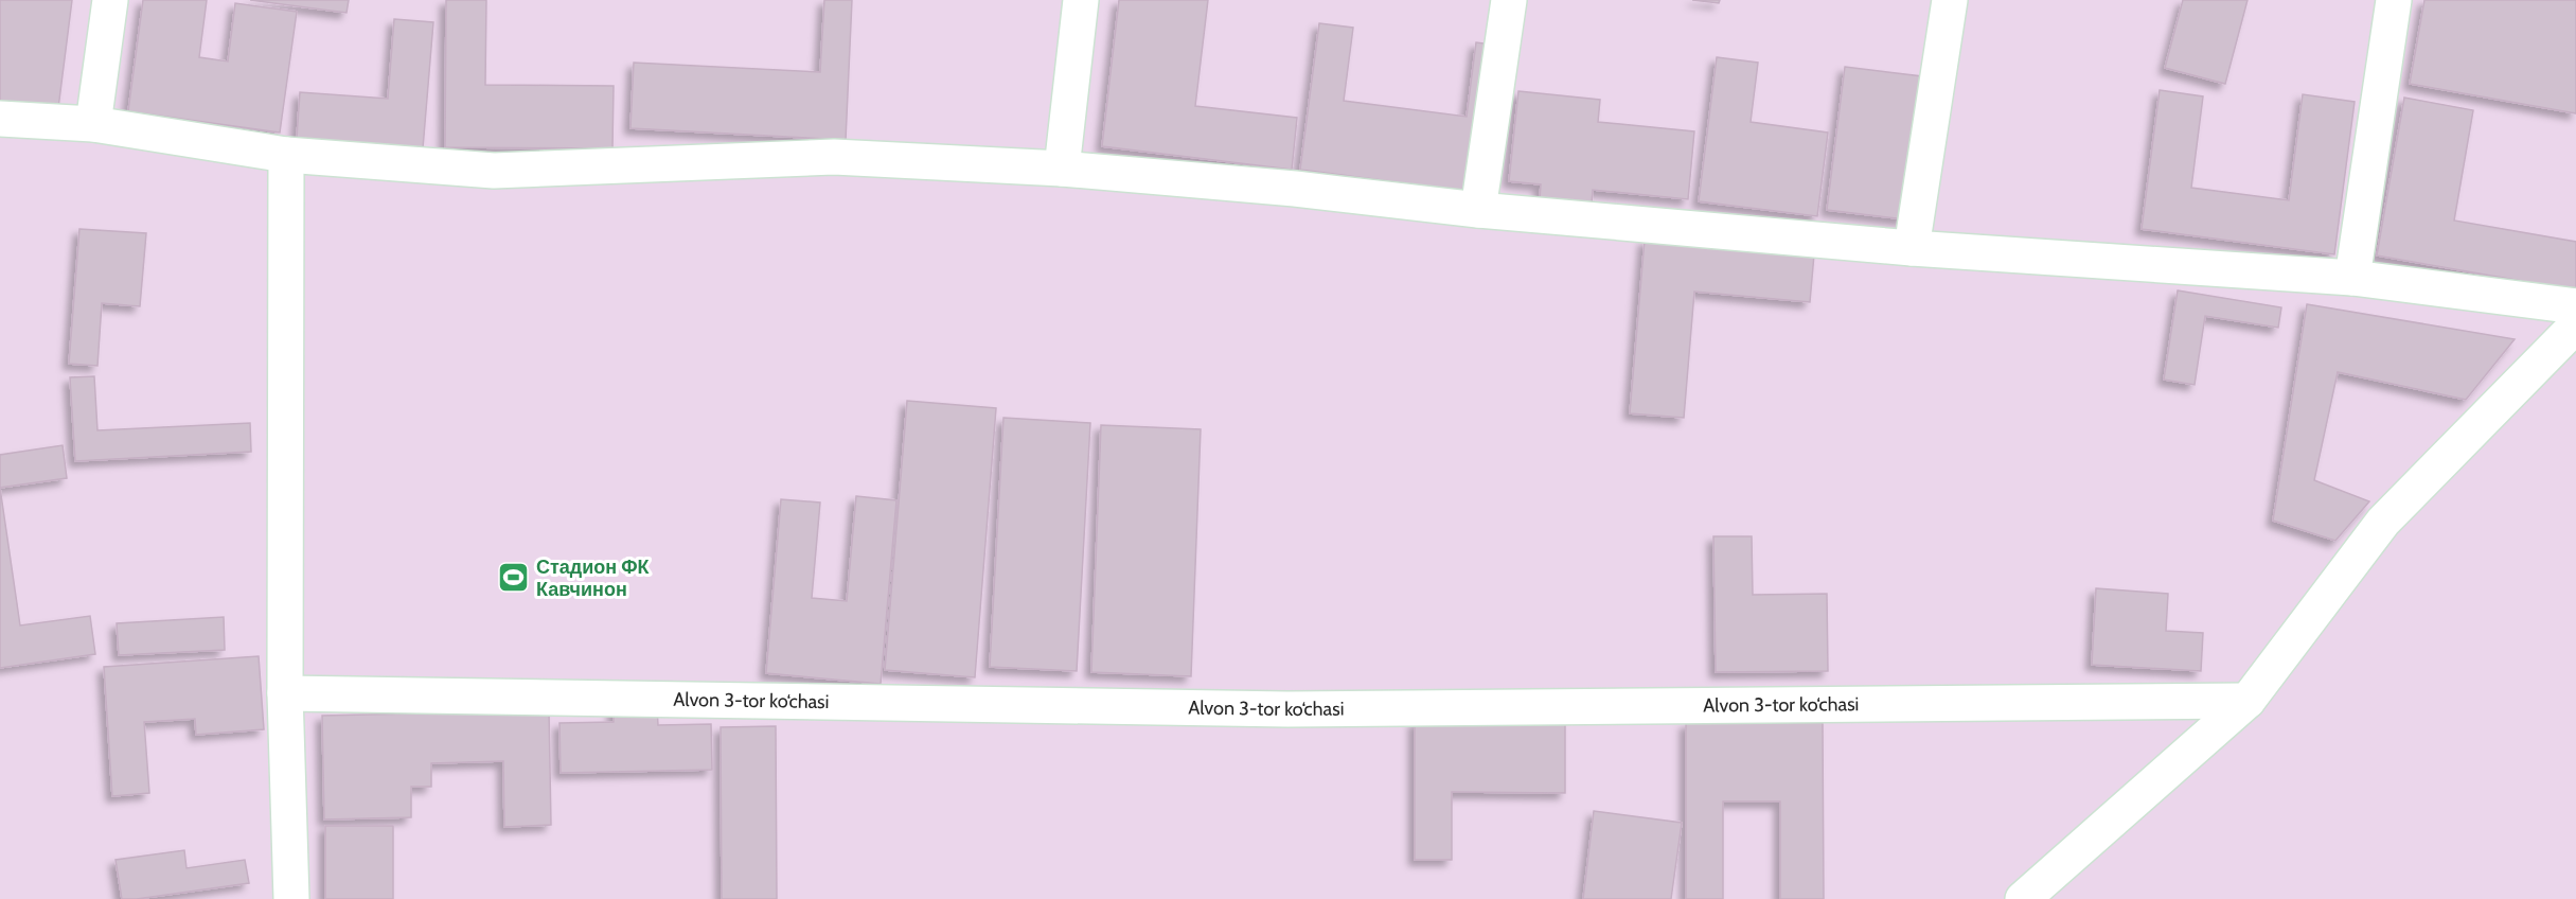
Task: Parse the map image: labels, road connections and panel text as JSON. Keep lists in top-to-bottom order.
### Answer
{
  "streets": {
    "street": ["Alvon 3-tor ko‘chasi"]
  },
  "places": {
    "sports": ["Стадион ФК Кавчинон"]
  }
}
